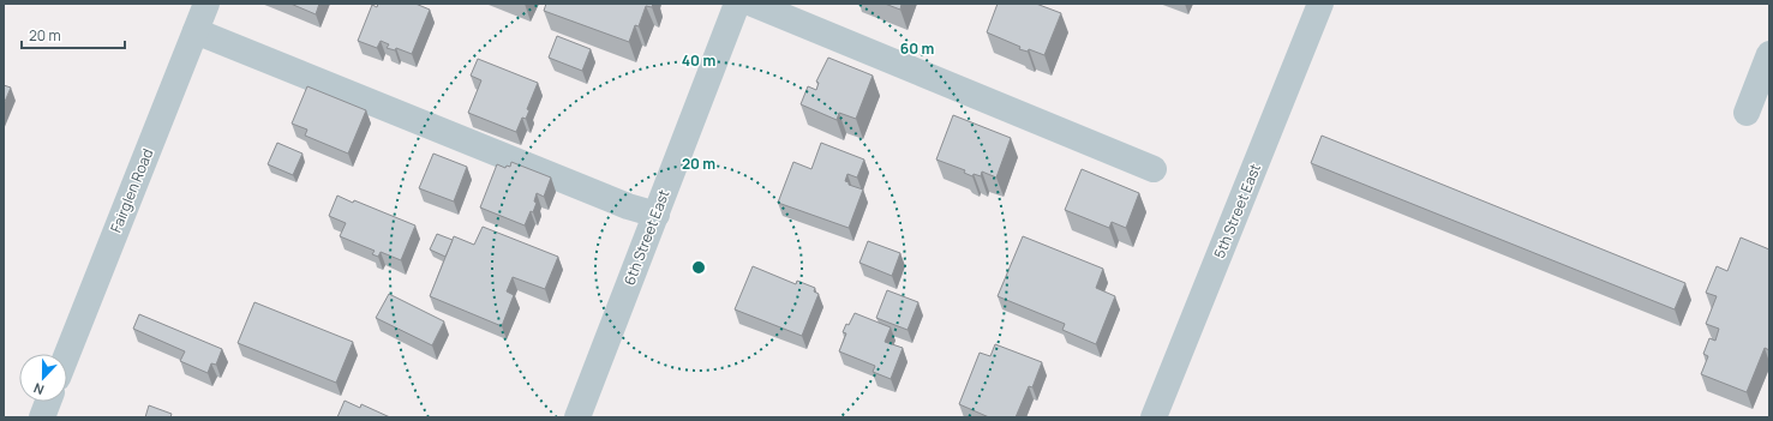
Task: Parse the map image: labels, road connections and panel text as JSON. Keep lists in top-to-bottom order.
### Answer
{
  "streets": {
    "street": ["Fairglen Road", "5th Street East", "6th Street East"]
  },
  "scale_bar": "20 m",
  "north": "bottom",
  "rings": ["60 m", "40 m", "20 m"]
}
